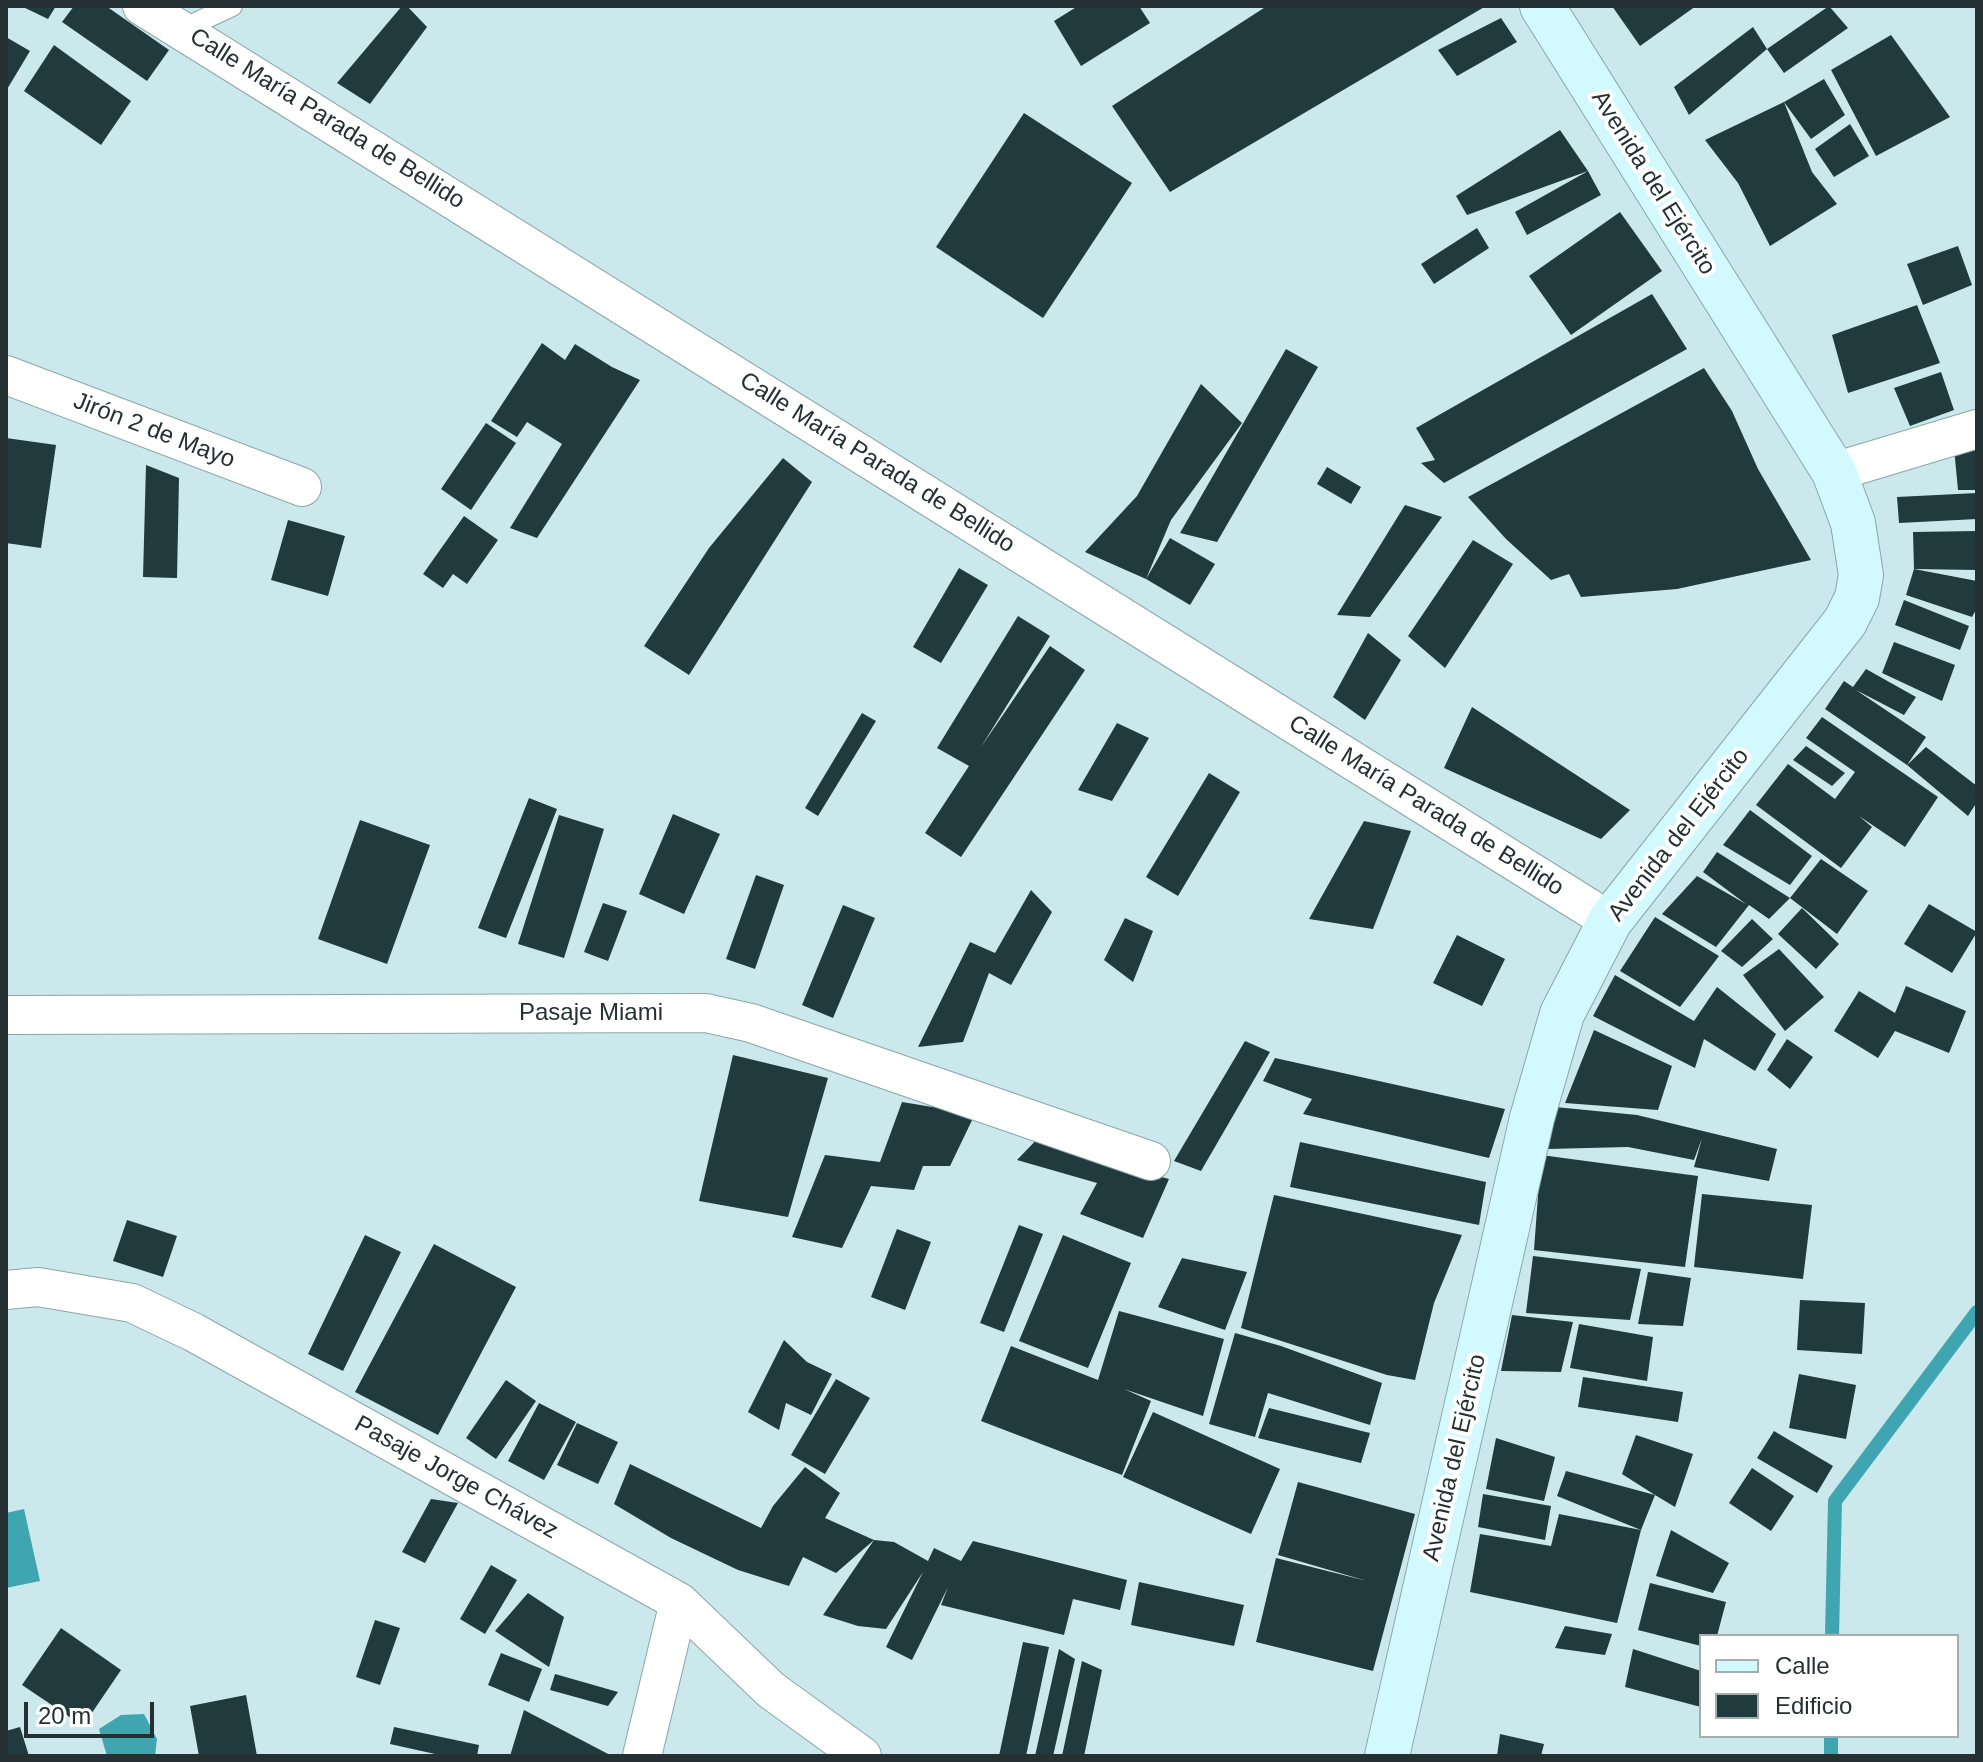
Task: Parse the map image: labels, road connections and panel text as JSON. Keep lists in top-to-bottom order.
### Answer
{
  "streets": {
    "main road": ["Avenida del Ejército"],
    "street": [
      "Calle María Parada de Bellido",
      "Jirón 2 de Mayo",
      "Pasaje Miami",
      "Pasaje Jorge Chávez"
    ]
  },
  "crossings": [
    ["Calle María Parada de Bellido", "Avenida del Ejército"]
  ],
  "legend": ["Calle", "Edificio"],
  "scale_bar": "20 m"
}
